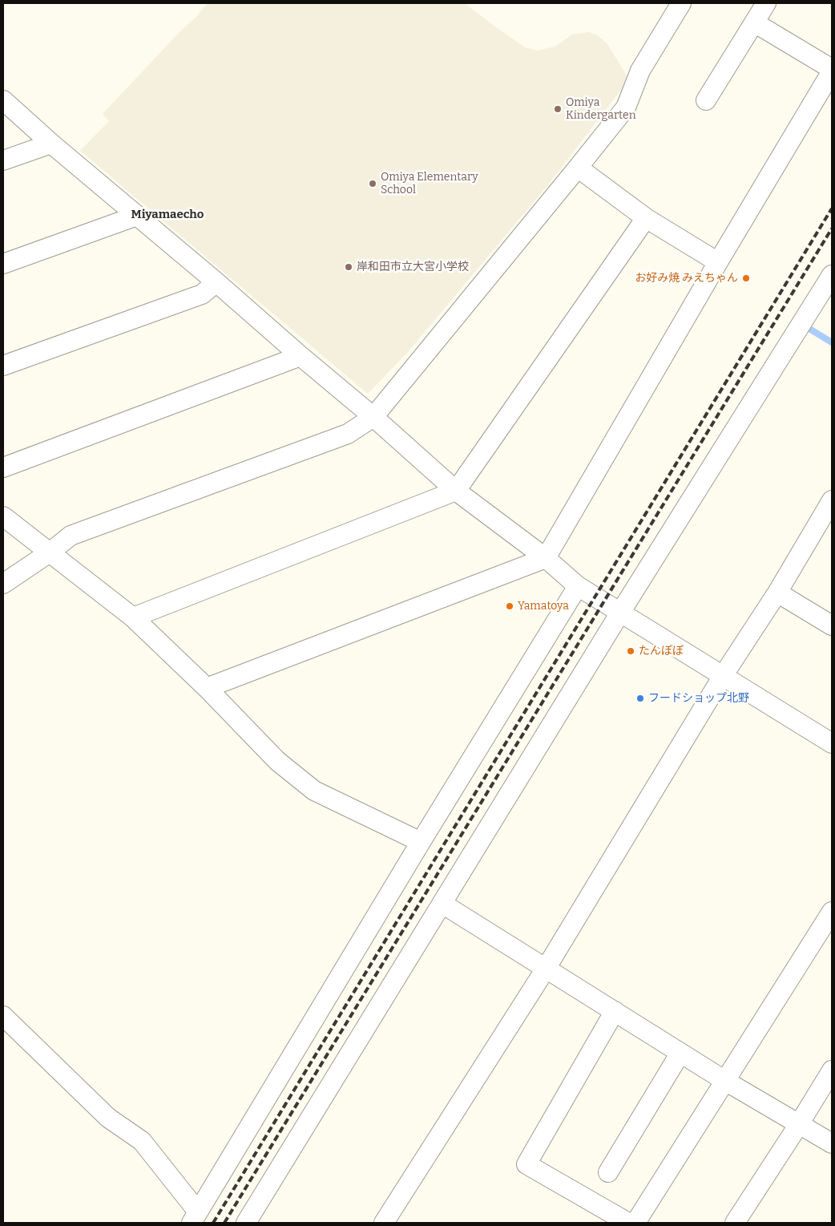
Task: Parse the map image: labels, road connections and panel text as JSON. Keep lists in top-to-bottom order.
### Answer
{
  "districts": ["Miyamaecho"],
  "places": [
    "Omiya Kindergarten",
    "Omiya Elementary School",
    "岸和田市立大宮小学校",
    "お好み焼 みえちゃん",
    "Yamatoya",
    "たんぽぽ",
    "フードショップ北野"
  ]
}
